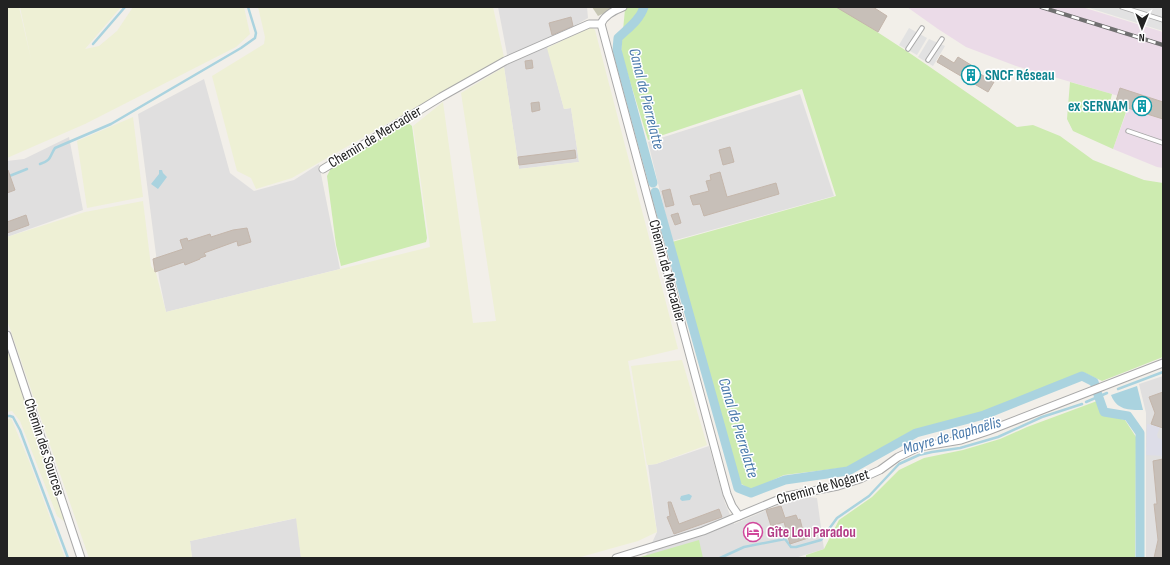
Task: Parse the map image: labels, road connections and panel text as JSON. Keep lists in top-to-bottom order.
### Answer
{
  "streets": {
    "street": ["Chemin de Mercadier", "Chemin des Sources", "Chemin de Nogaret"]
  },
  "crossings": [
    ["Chemin de Mercadier", "Chemin de Nogaret"]
  ],
  "water": ["Canal de Pierrelatte", "Mayre de Raphaëlis"],
  "places": {
    "building": ["SNCF Réseau", "ex SERNAM"],
    "hotel": ["Gîte Lou Paradou"]
  },
  "north": "bottom"
}
